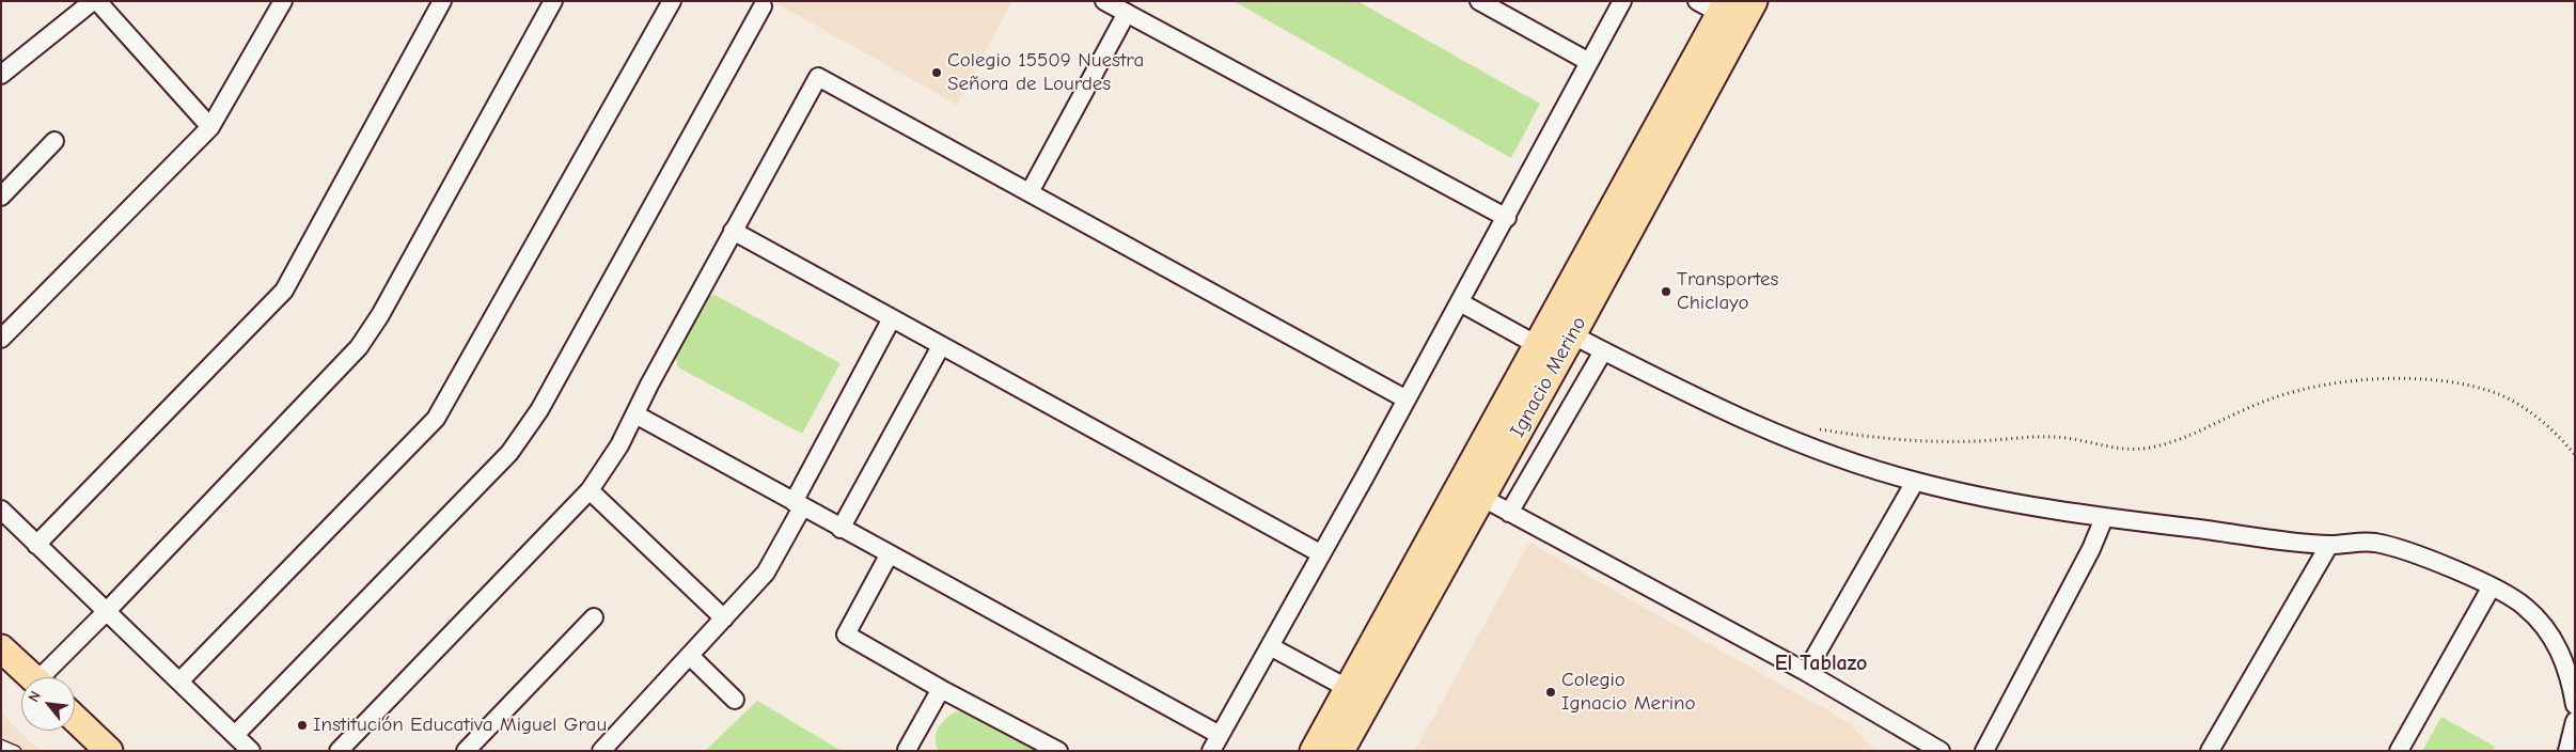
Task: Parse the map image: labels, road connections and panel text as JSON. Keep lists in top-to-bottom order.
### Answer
{
  "streets": {
    "main road": ["Ignacio Merino"]
  },
  "districts": ["El Tablazo"],
  "places": [
    "Colegio 15509 Nuestra Señora de Lourdes",
    "Transportes Chiclayo",
    "Colegio Ignacio Merino",
    "Institución Educativa Miguel Grau"
  ],
  "north": "top left"
}
